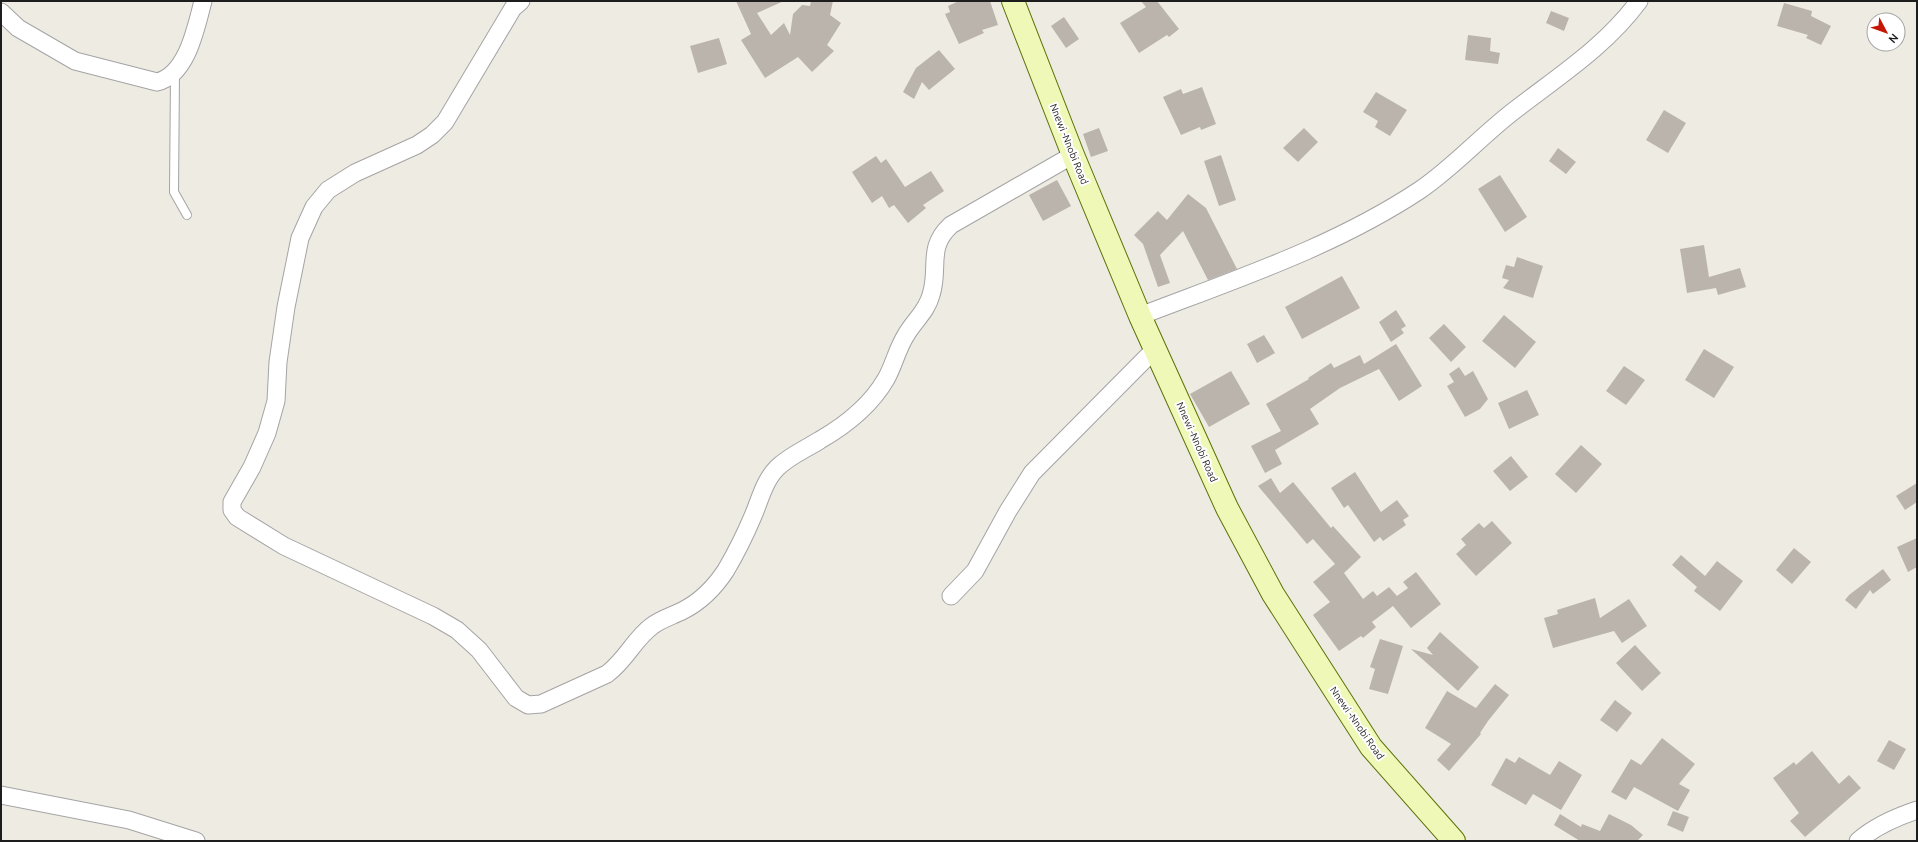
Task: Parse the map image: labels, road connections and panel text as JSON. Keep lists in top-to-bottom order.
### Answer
{
  "streets": {
    "main road": ["Nnewi -Nnobi Road"]
  },
  "north": "bottom right"
}
